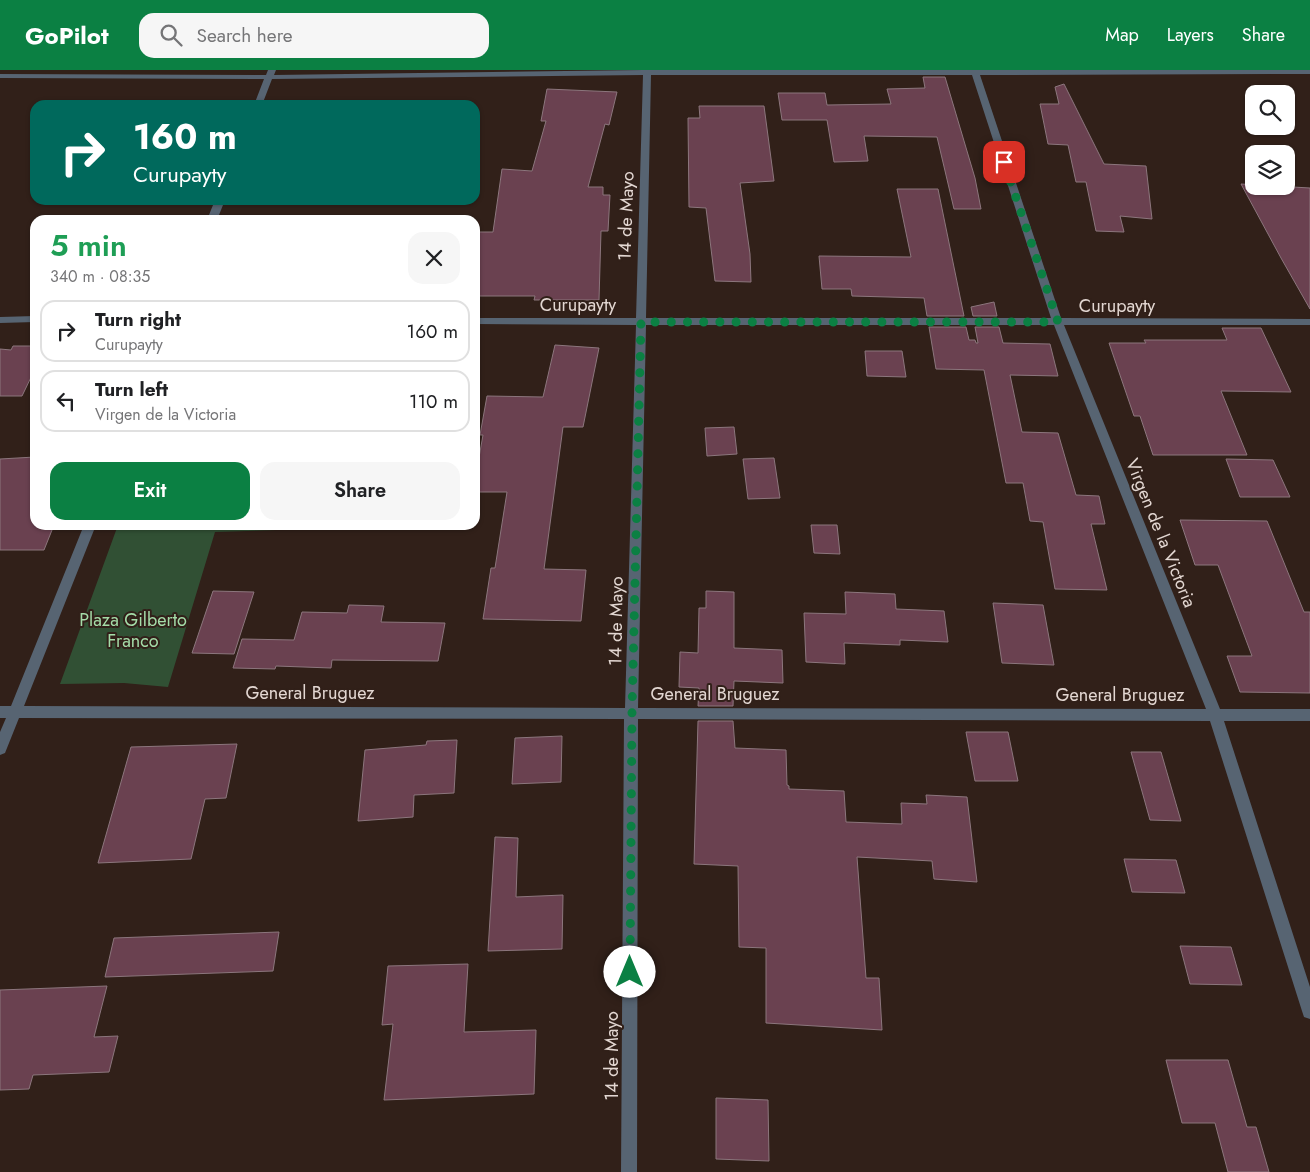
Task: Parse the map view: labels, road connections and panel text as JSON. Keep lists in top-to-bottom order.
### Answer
{
  "streets": {
    "street": [
      "14 de Mayo",
      "Curupayty",
      "Virgen de la Victoria",
      "General Bruguez"
    ]
  },
  "crossings": [
    ["14 de Mayo", "Curupayty"],
    ["14 de Mayo", "General Bruguez"],
    ["Curupayty", "Virgen de la Victoria"],
    ["Virgen de la Victoria", "General Bruguez"]
  ],
  "parks": ["Plaza Gilberto Franco"],
  "page": {
    "header": "GoPilot",
    "search": "Search here",
    "nav": ["Map", "Layers", "Share"],
    "turn": ["160 m", "Curupayty"],
    "heading": ["5 min", "340 m · 08:35"],
    "list": [
      {
        "name": "Turn right",
        "note": "Curupayty",
        "value": "160 m"
      },
      {
        "name": "Turn left",
        "note": "Virgen de la Victoria",
        "value": "110 m"
      }
    ],
    "buttons": ["Exit", "Share"]
  }
}
